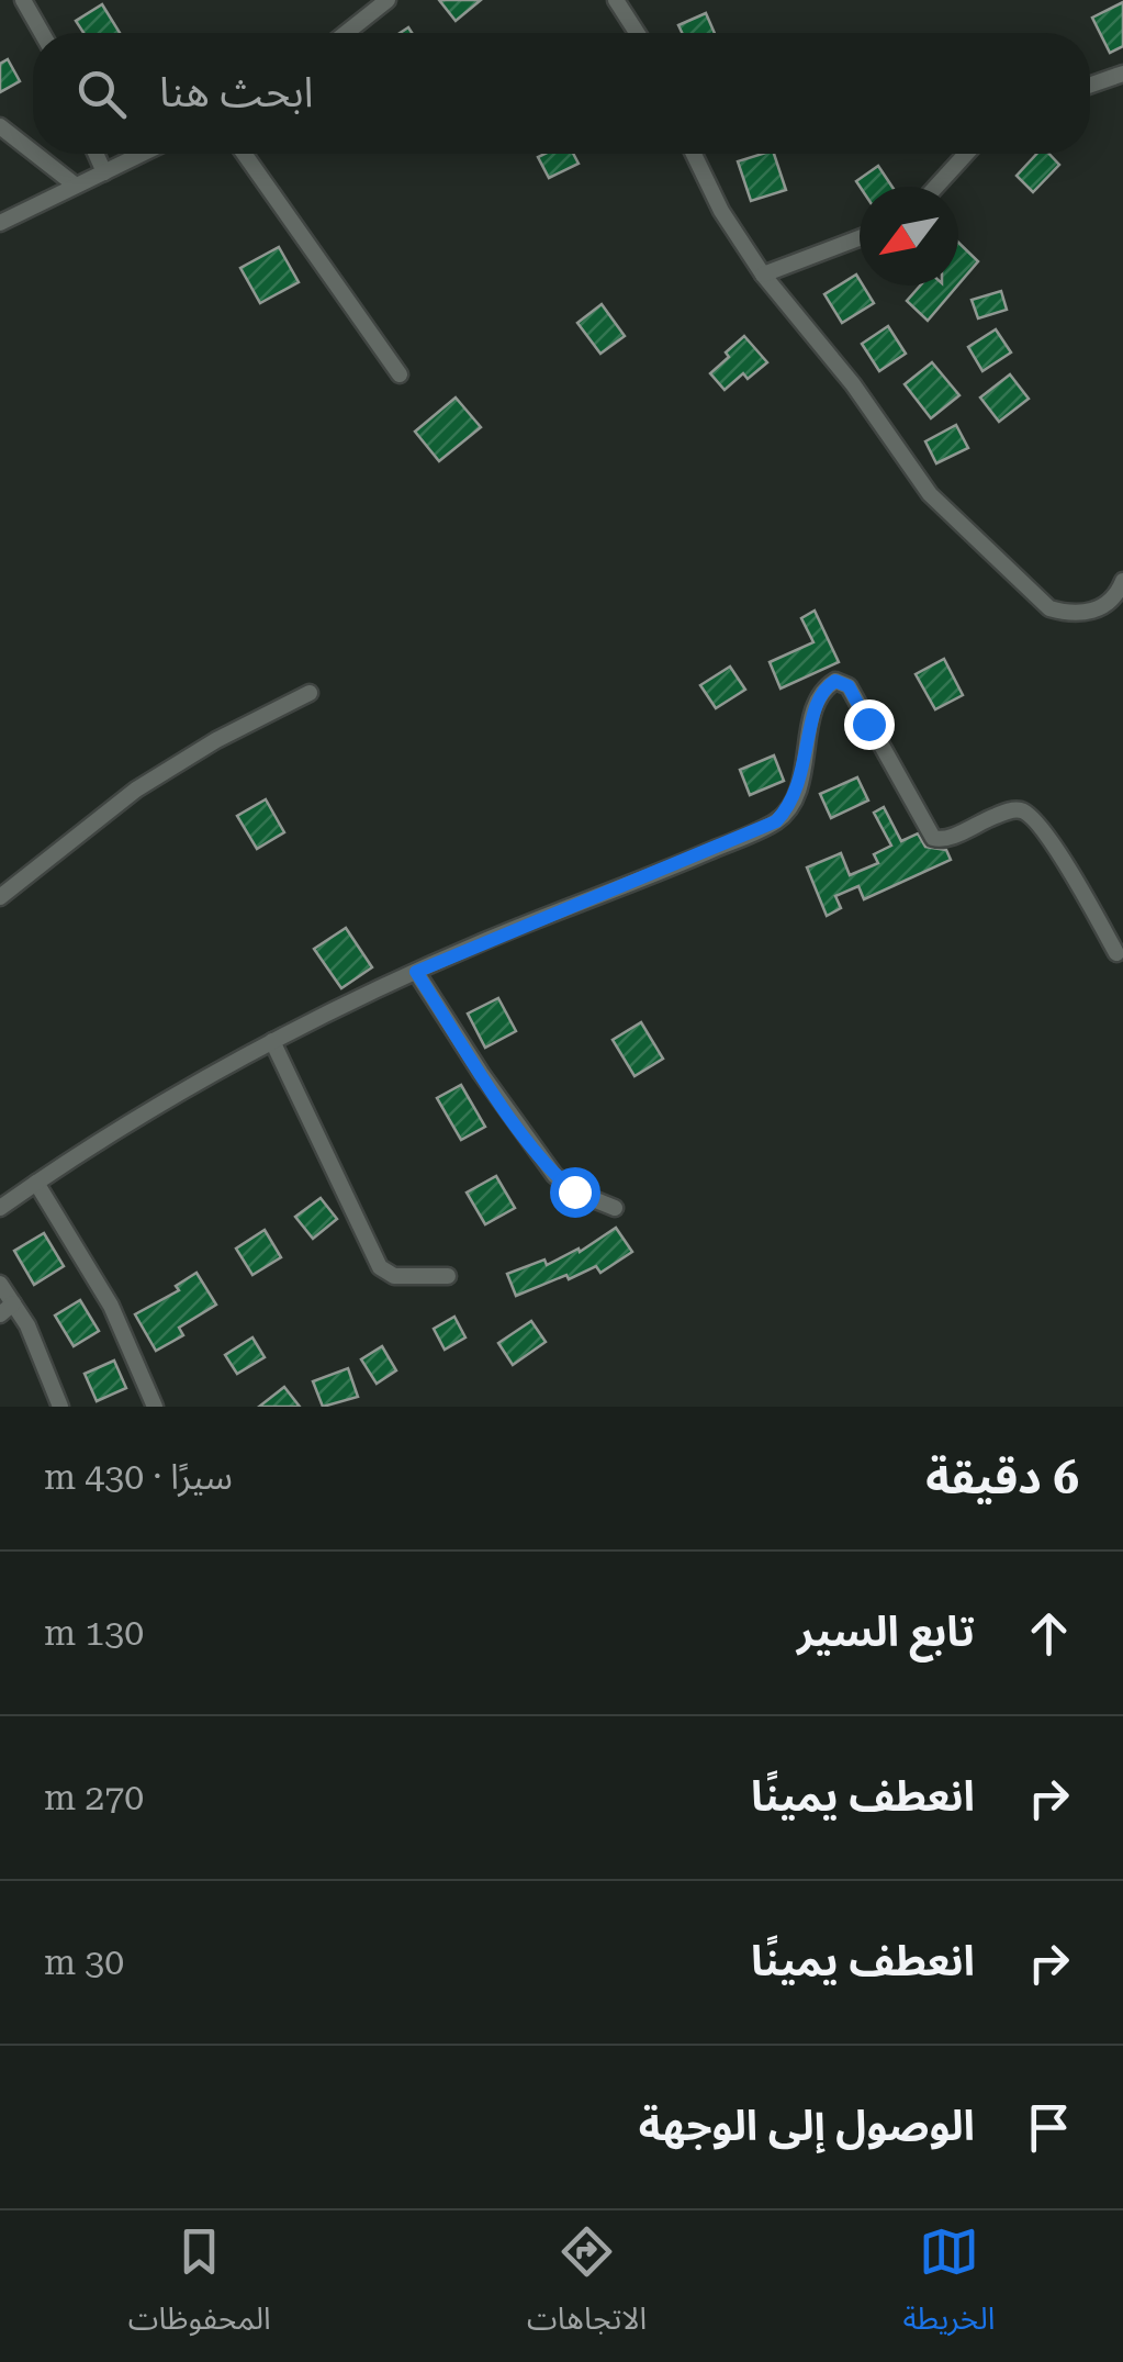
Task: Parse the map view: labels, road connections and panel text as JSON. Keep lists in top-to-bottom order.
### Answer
{
  "north": "bottom left",
  "page": {
    "search": "ابحث هنا",
    "heading": ["6 دقيقة", "سيرًا · 430 m"],
    "list": [
      ["تابع السير", "130 m"],
      ["انعطف يمينًا", "270 m"],
      ["انعطف يمينًا", "30 m"],
      "الوصول إلى الوجهة"
    ],
    "nav": ["الخريطة", "الاتجاهات", "المحفوظات"]
  }
}
